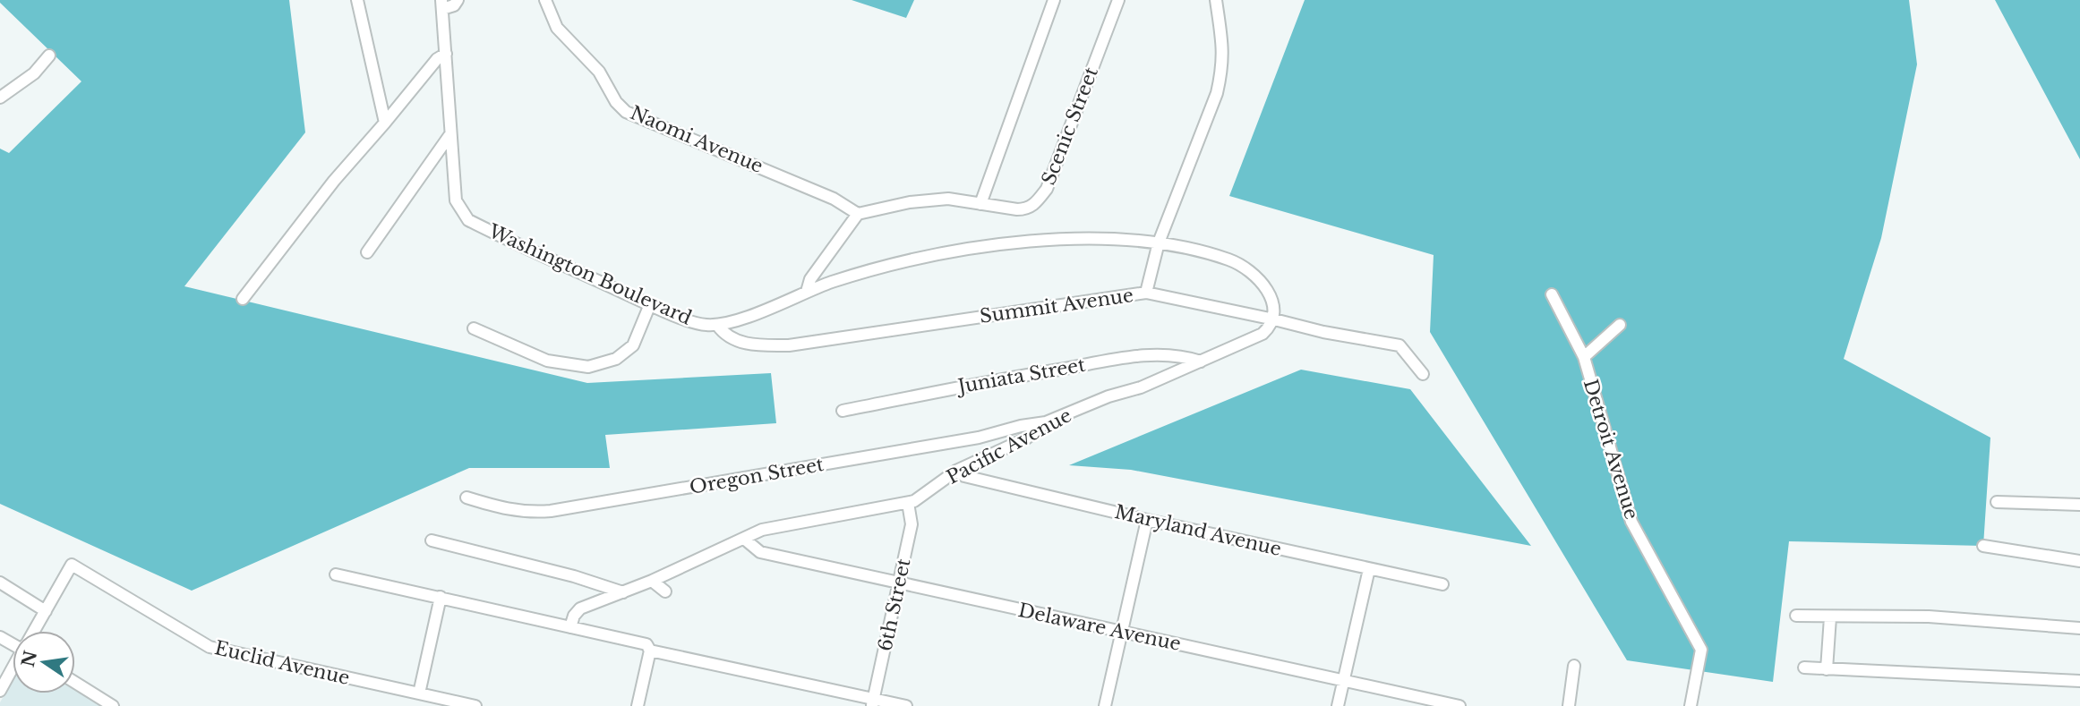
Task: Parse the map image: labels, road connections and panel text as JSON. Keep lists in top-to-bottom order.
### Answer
{
  "streets": {
    "street": [
      "Scenic Street",
      "Naomi Avenue",
      "Washington Boulevard",
      "Summit Avenue",
      "Juniata Street",
      "Pacific Avenue",
      "Detroit Avenue",
      "Oregon Street",
      "Maryland Avenue",
      "6th Street",
      "Delaware Avenue",
      "Euclid Avenue"
    ]
  },
  "crossings": [
    ["Scenic Street", "Naomi Avenue"],
    ["Washington Boulevard", "Summit Avenue"],
    ["Summit Avenue", "Pacific Avenue"],
    ["Juniata Street", "Pacific Avenue"],
    ["Pacific Avenue", "Oregon Street"],
    ["Pacific Avenue", "Maryland Avenue"],
    ["Pacific Avenue", "6th Street"],
    ["Pacific Avenue", "Delaware Avenue"],
    ["6th Street", "Delaware Avenue"]
  ],
  "north": "left"
}
